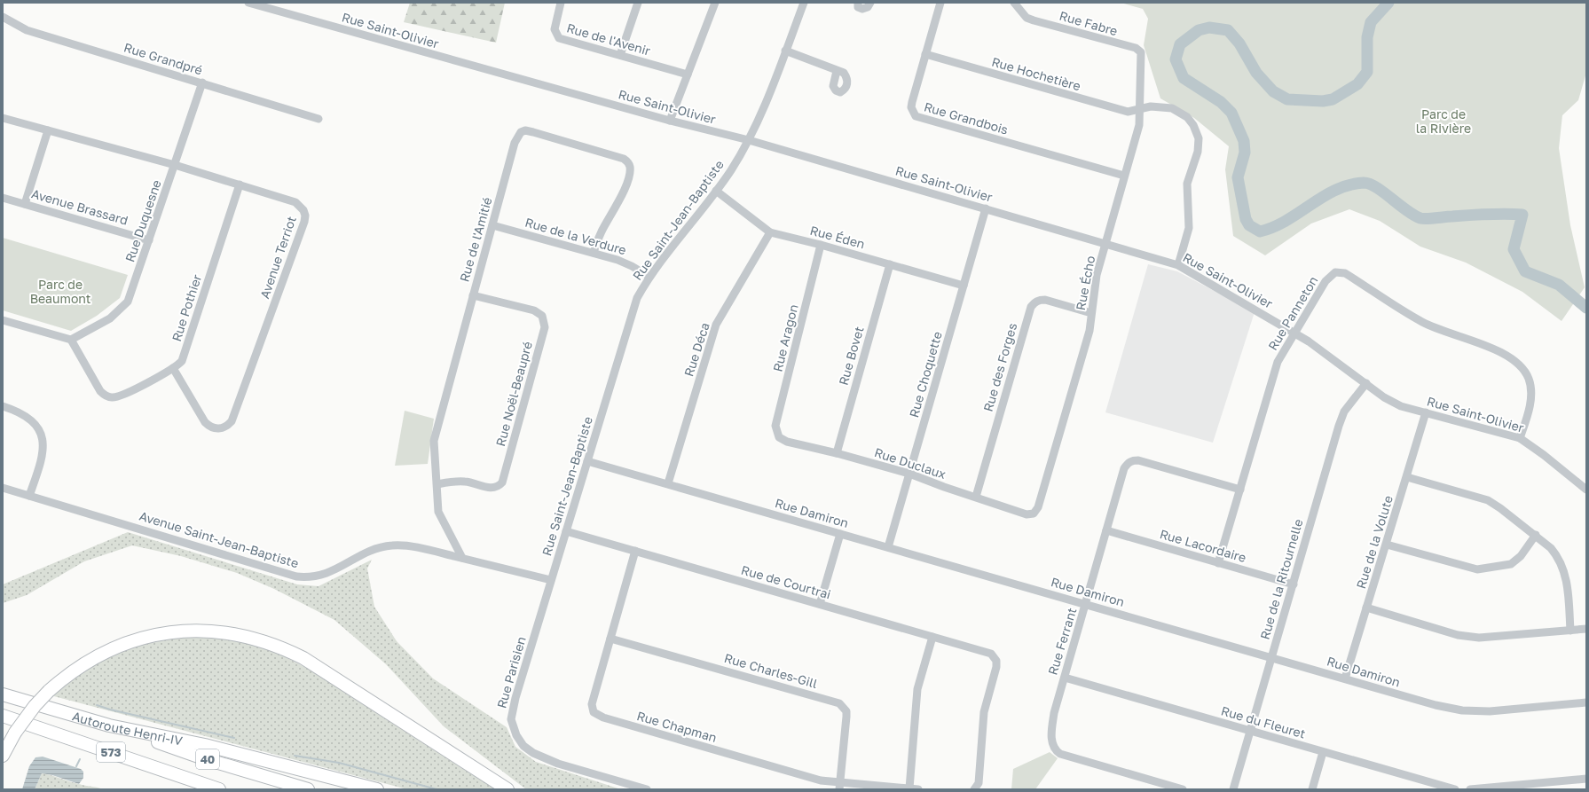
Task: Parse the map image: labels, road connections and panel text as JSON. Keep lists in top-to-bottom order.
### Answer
{
  "streets": {
    "highway": ["Autoroute Henri-IV", "573", "40"],
    "street": [
      "Rue Fabre",
      "Rue Saint-Olivier",
      "Rue de l'Avenir",
      "Rue Grandpré",
      "Rue Hochetière",
      "Rue Grandbois",
      "Avenue Brassard",
      "Rue Saint-Jean-Baptiste",
      "Rue Duquesne",
      "Rue de la Verdure",
      "Rue Éden",
      "Rue de l'Amitié",
      "Avenue Terriot",
      "Rue Écho",
      "Rue Pothier",
      "Rue Panneton",
      "Rue Aragon",
      "Rue Déca",
      "Rue Bovet",
      "Rue des Forges",
      "Rue Choquette",
      "Rue Noël-Beaupré",
      "Rue Duclaux",
      "Rue Damiron",
      "Avenue Saint-Jean-Baptiste",
      "Rue de la Volute",
      "Rue Lacordaire",
      "Rue de la Ritournelle",
      "Rue de Courtrai",
      "Rue Ferrant",
      "Rue Charles-Gill",
      "Rue Parisien",
      "Rue du Fleuret",
      "Rue Chapman"
    ]
  },
  "crossings": [
    ["Rue Fabre", "Rue Écho"],
    ["Rue Saint-Olivier", "Rue Hochetière"],
    ["Rue Saint-Olivier", "Rue Saint-Jean-Baptiste"],
    ["Rue Saint-Olivier", "Rue Écho"],
    ["Rue Saint-Olivier", "Rue Panneton"],
    ["Rue Saint-Olivier", "Rue Choquette"],
    ["Rue Saint-Olivier", "Rue de la Volute"],
    ["Rue Saint-Olivier", "Rue de la Ritournelle"],
    ["Rue Grandpré", "Rue Duquesne"],
    ["Rue Hochetière", "Rue Grandbois"],
    ["Rue Hochetière", "Rue Écho"],
    ["Rue Grandbois", "Rue Écho"],
    ["Avenue Brassard", "Rue Duquesne"],
    ["Rue Saint-Jean-Baptiste", "Rue de la Verdure"],
    ["Rue Saint-Jean-Baptiste", "Rue Éden"],
    ["Rue Saint-Jean-Baptiste", "Rue Damiron"],
    ["Rue Saint-Jean-Baptiste", "Avenue Saint-Jean-Baptiste"],
    ["Rue Saint-Jean-Baptiste", "Rue de Courtrai"],
    ["Rue Saint-Jean-Baptiste", "Rue Parisien"],
    ["Rue Duquesne", "Avenue Terriot"],
    ["Rue Duquesne", "Rue Pothier"],
    ["Rue de la Verdure", "Rue de l'Amitié"],
    ["Rue Éden", "Rue Aragon"],
    ["Rue Éden", "Rue Déca"],
    ["Rue Éden", "Rue Bovet"],
    ["Rue Éden", "Rue Choquette"],
    ["Rue de l'Amitié", "Rue Noël-Beaupré"],
    ["Rue de l'Amitié", "Avenue Saint-Jean-Baptiste"],
    ["Avenue Terriot", "Rue Pothier"],
    ["Rue Écho", "Rue des Forges"],
    ["Rue Écho", "Rue Duclaux"],
    ["Rue Panneton", "Rue Lacordaire"],
    ["Rue Panneton", "Rue Ferrant"],
    ["Rue Aragon", "Rue Duclaux"],
    ["Rue Déca", "Rue Damiron"],
    ["Rue Bovet", "Rue Duclaux"],
    ["Rue des Forges", "Rue Duclaux"],
    ["Rue Choquette", "Rue Duclaux"],
    ["Rue Choquette", "Rue Damiron"],
    ["Rue Damiron", "Rue de la Volute"],
    ["Rue Damiron", "Rue de la Ritournelle"],
    ["Rue Damiron", "Rue Ferrant"],
    ["Avenue Saint-Jean-Baptiste", "Rue Parisien"],
    ["Rue Lacordaire", "Rue de la Ritournelle"],
    ["Rue Lacordaire", "Rue Ferrant"],
    ["Rue de la Ritournelle", "Rue du Fleuret"],
    ["Rue de Courtrai", "Rue Chapman"],
    ["Rue Ferrant", "Rue du Fleuret"],
    ["Rue Charles-Gill", "Rue Chapman"],
    ["Autoroute Henri-IV", "40"]
  ],
  "parks": ["Parc de la Rivière", "Parc de Beaumont"]
}
